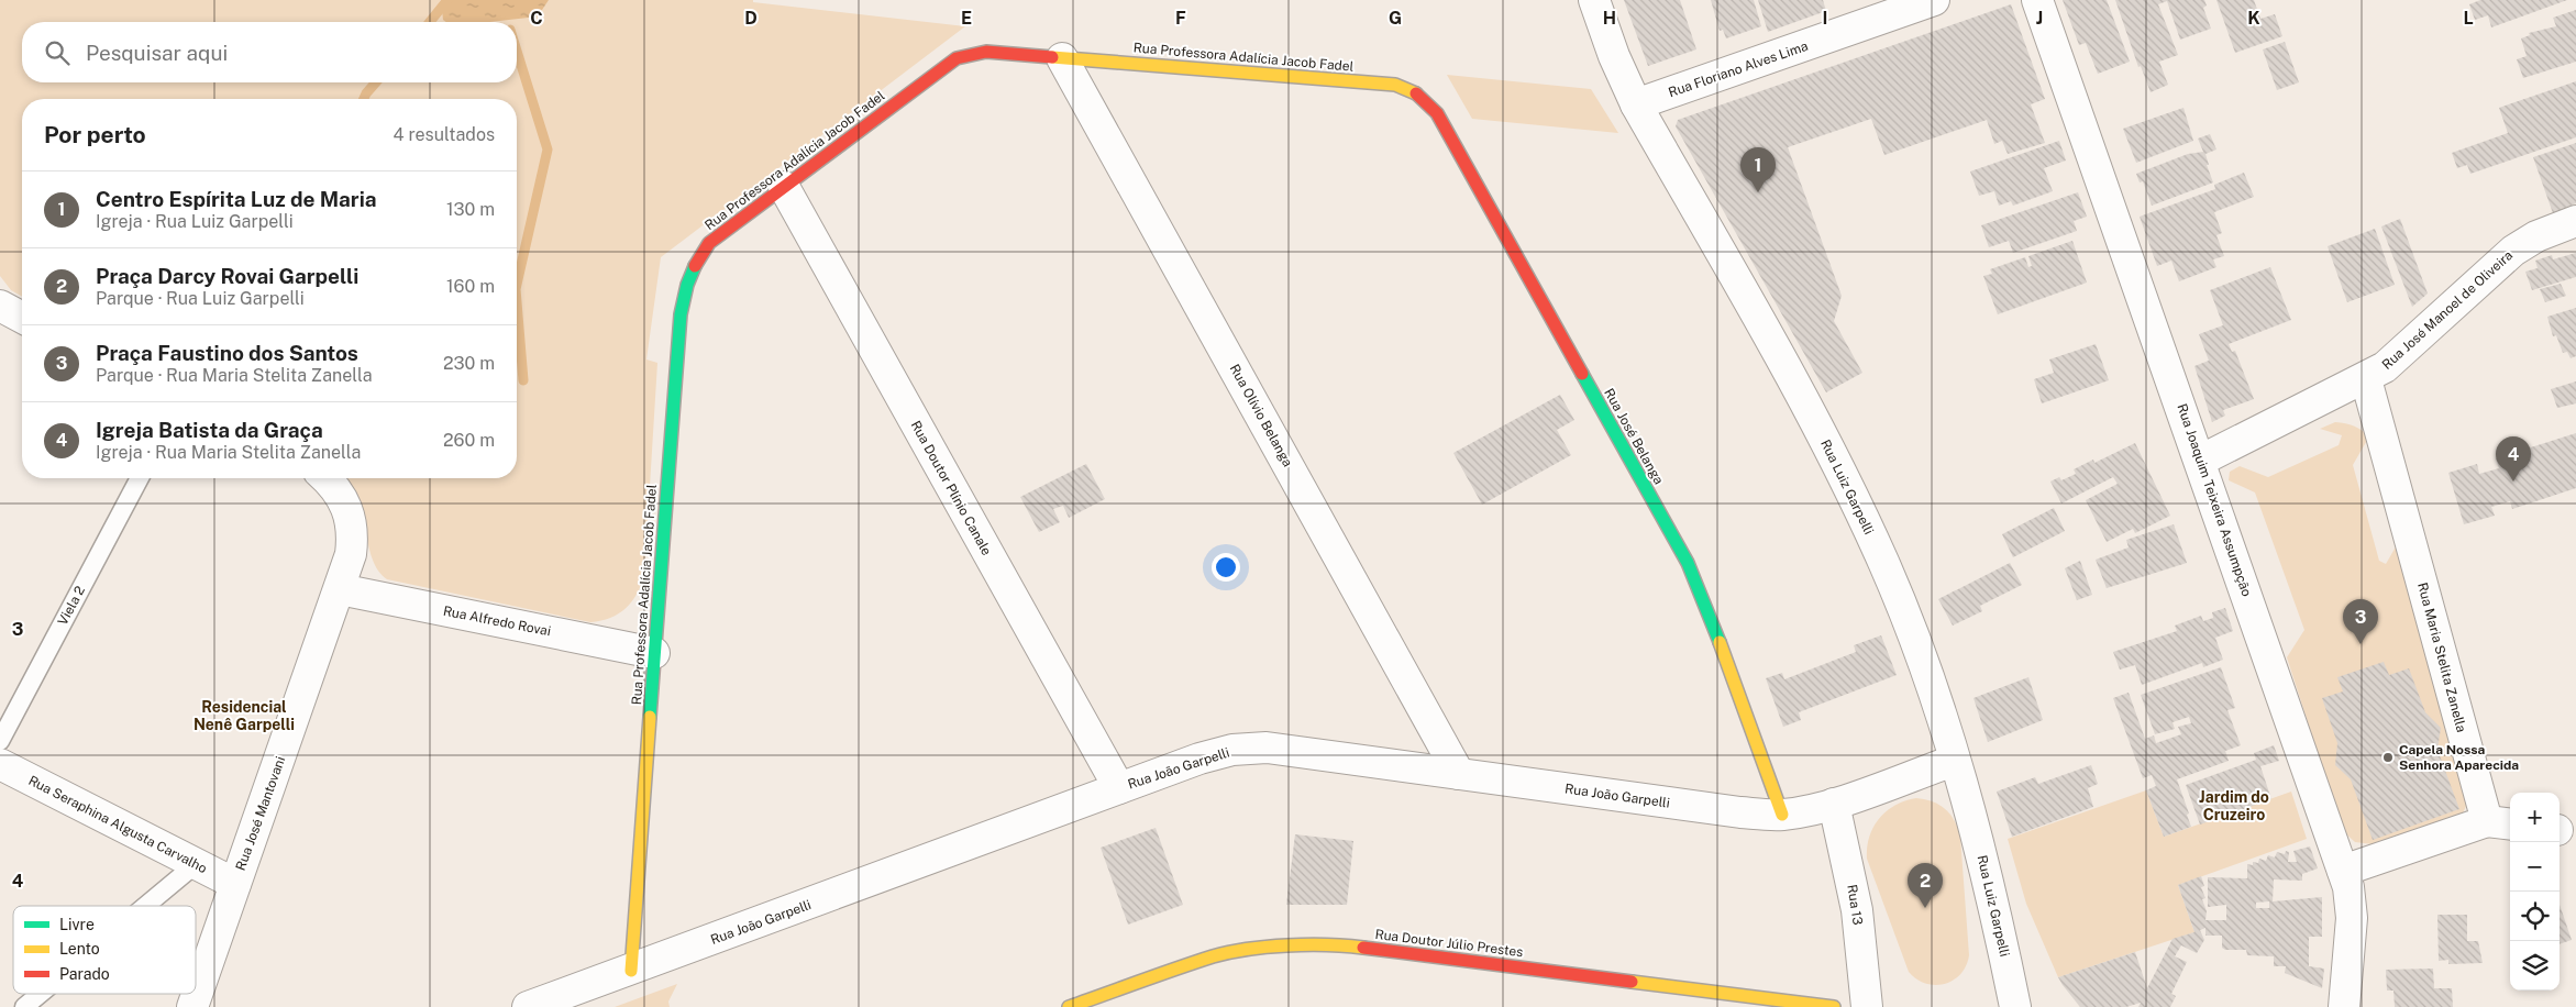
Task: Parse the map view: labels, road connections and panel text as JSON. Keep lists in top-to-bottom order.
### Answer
{
  "streets": {
    "street": [
      "Rua Professora Adalícia Jacob Fadel",
      "Rua Floriano Alves Lima",
      "Rua José Manoel de Oliveira",
      "Rua Olívio Belanga",
      "Rua José Belanga",
      "Rua Luiz Garpelli",
      "Rua Doutor Plínio Canale",
      "Rua Joaquim Teixeira Assumpção",
      "Rua Alfredo Rovai",
      "Rua Maria Stelita Zanella",
      "Rua João Garpelli",
      "Rua José Mantovani",
      "Rua Seraphina Algusta Carvalho",
      "Rua 13",
      "Rua Doutor Júlio Prestes"
    ],
    "lane": ["Viela 2"]
  },
  "crossings": [
    ["Rua Professora Adalícia Jacob Fadel", "Rua Olívio Belanga"],
    ["Rua Professora Adalícia Jacob Fadel", "Rua José Belanga"],
    ["Rua Professora Adalícia Jacob Fadel", "Rua Doutor Plínio Canale"],
    ["Rua Professora Adalícia Jacob Fadel", "Rua Alfredo Rovai"],
    ["Rua Professora Adalícia Jacob Fadel", "Rua João Garpelli"],
    ["Rua Floriano Alves Lima", "Rua Luiz Garpelli"],
    ["Rua José Manoel de Oliveira", "Rua Joaquim Teixeira Assumpção"],
    ["Rua José Manoel de Oliveira", "Rua Maria Stelita Zanella"],
    ["Rua Olívio Belanga", "Rua João Garpelli"],
    ["Rua José Belanga", "Rua João Garpelli"],
    ["Rua Luiz Garpelli", "Rua João Garpelli"],
    ["Rua Doutor Plínio Canale", "Rua João Garpelli"],
    ["Rua Joaquim Teixeira Assumpção", "Rua Maria Stelita Zanella"],
    ["Rua Alfredo Rovai", "Rua José Mantovani"],
    ["Rua João Garpelli", "Rua 13"],
    ["Rua José Mantovani", "Rua Seraphina Algusta Carvalho"]
  ],
  "districts": ["Residencial Nenê Garpelli", "Jardim do Cruzeiro"],
  "places": ["Capela Nossa Senhora Aparecida"],
  "legend": ["Livre", "Lento", "Parado"],
  "page": {
    "search": "Pesquisar aqui",
    "heading": ["Por perto", "4 resultados"],
    "pins": [
      "1",
      "4",
      "3",
      "2"
    ],
    "list": [
      {
        "mark": "1",
        "name": "Centro Espírita Luz de Maria",
        "note": "Igreja · Rua Luiz Garpelli",
        "value": "130 m"
      },
      {
        "mark": "2",
        "name": "Praça Darcy Rovai Garpelli",
        "note": "Parque · Rua Luiz Garpelli",
        "value": "160 m"
      },
      {
        "mark": "3",
        "name": "Praça Faustino dos Santos",
        "note": "Parque · Rua Maria Stelita Zanella",
        "value": "230 m"
      },
      {
        "mark": "4",
        "name": "Igreja Batista da Graça",
        "note": "Igreja · Rua Maria Stelita Zanella",
        "value": "260 m"
      }
    ],
    "map_buttons": ["+", "−"]
  },
  "grid": {
    "columns": [
      "C",
      "D",
      "E",
      "F",
      "G",
      "H",
      "I",
      "J",
      "K",
      "L"
    ],
    "rows": ["3", "4"]
  }
}
